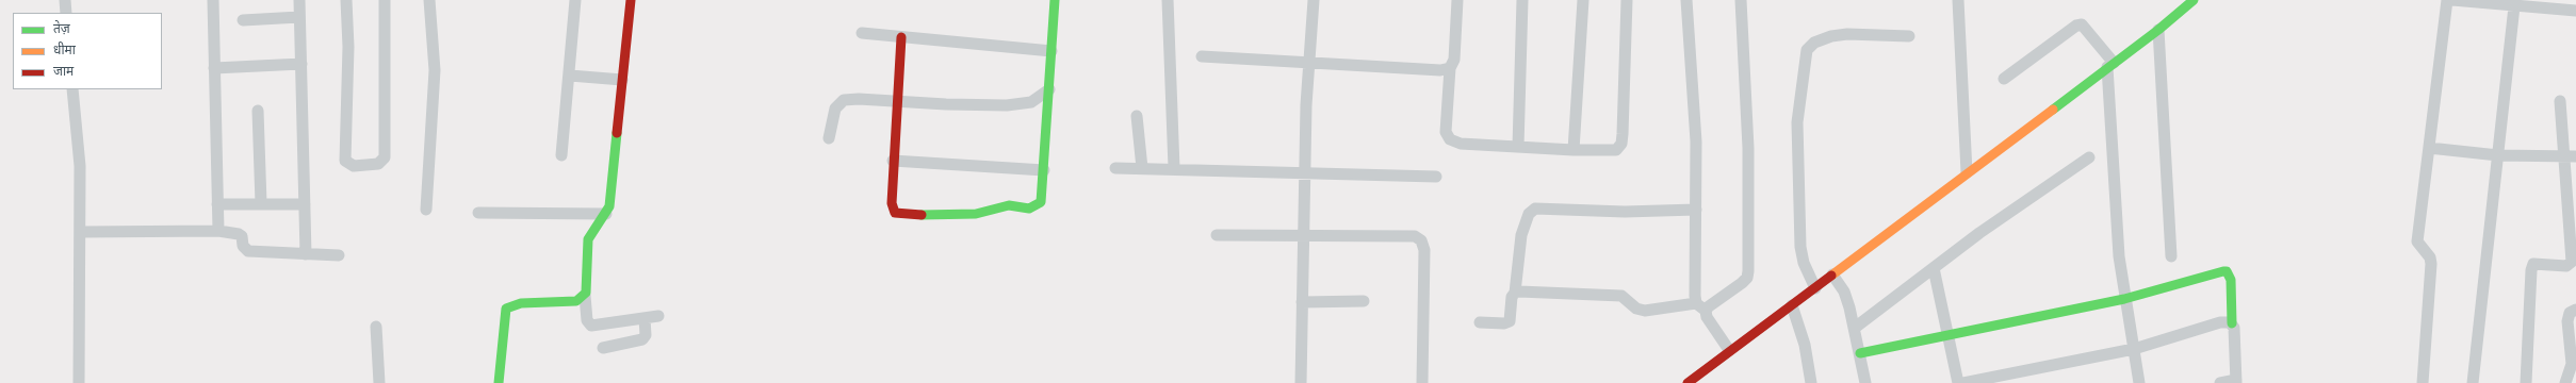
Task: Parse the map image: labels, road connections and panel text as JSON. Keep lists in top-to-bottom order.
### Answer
{
  "legend": ["तेज़", "धीमा", "जाम"]
}
